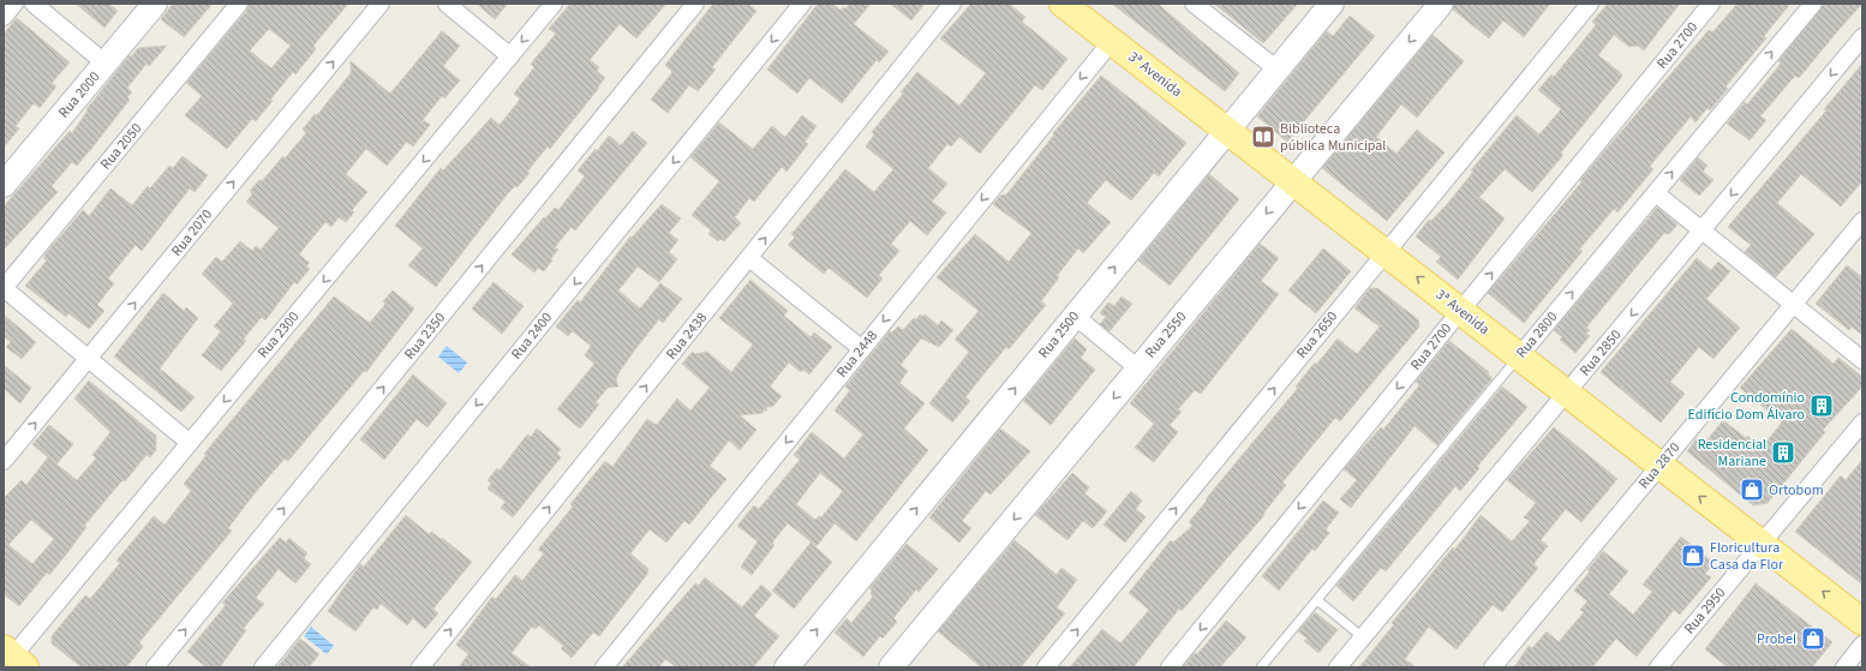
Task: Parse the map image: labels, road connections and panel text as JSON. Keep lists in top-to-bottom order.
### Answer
{
  "streets": {
    "main road": [
      "3ª Avenida",
      "Rua 2000",
      "Rua 2500",
      "Rua 2550"
    ],
    "street": [
      "Rua 2700",
      "Rua 2050",
      "Rua 2070",
      "Rua 2300",
      "Rua 2650",
      "Rua 2800",
      "Rua 2350",
      "Rua 2400",
      "Rua 2438",
      "Rua 2850",
      "Rua 2448",
      "Rua 2870",
      "Rua 2950"
    ]
  },
  "crossings": [
    ["Rua 2700", "3ª Avenida"],
    ["3ª Avenida", "Rua 2500"],
    ["3ª Avenida", "Rua 2550"],
    ["3ª Avenida", "Rua 2650"],
    ["3ª Avenida", "Rua 2800"],
    ["3ª Avenida", "Rua 2850"],
    ["3ª Avenida", "Rua 2448"],
    ["3ª Avenida", "Rua 2870"],
    ["3ª Avenida", "Rua 2950"]
  ],
  "one_way": [
    "Rua 2070",
    "Rua 2300",
    "Rua 2500",
    "Rua 2550",
    "Rua 2650",
    "Rua 2800",
    "Rua 2350",
    "Rua 2400",
    "Rua 2438",
    "Rua 2850",
    "Rua 2448"
  ],
  "places": {
    "library": ["Biblioteca pública Municipal"],
    "building": ["Condomínio Edifício Dom Álvaro", "Residencial Mariane"],
    "shop": ["Ortobom", "Floricultura Casa da Flor", "Probel"]
  }
}
